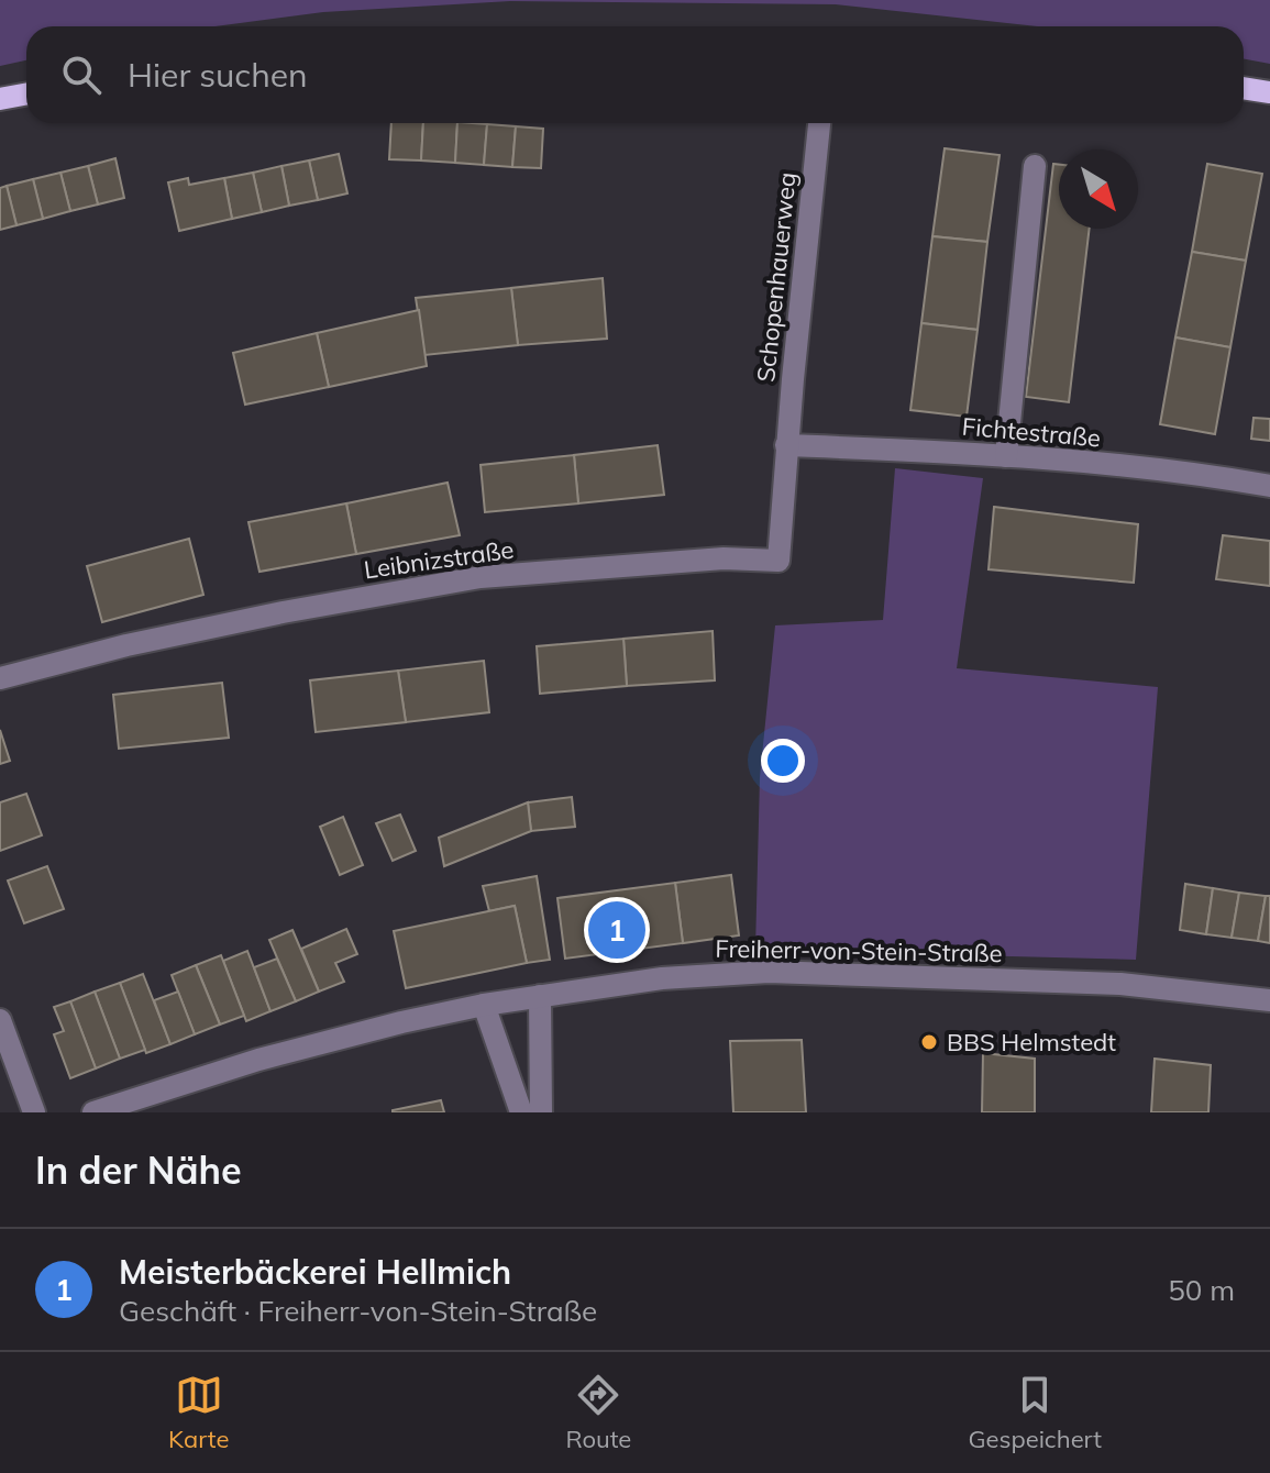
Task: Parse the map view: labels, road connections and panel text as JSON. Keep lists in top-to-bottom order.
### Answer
{
  "streets": {
    "street": [
      "Schopenhauerweg",
      "Fichtestraße",
      "Leibnizstraße",
      "Freiherr-von-Stein-Straße"
    ]
  },
  "crossings": [
    ["Schopenhauerweg", "Fichtestraße"],
    ["Schopenhauerweg", "Leibnizstraße"],
    ["Fichtestraße", "Leibnizstraße"]
  ],
  "places": ["BBS Helmstedt"],
  "north": "bottom right",
  "page": {
    "search": "Hier suchen",
    "pins": "1",
    "heading": "In der Nähe",
    "list": [
      {
        "mark": "1",
        "name": "Meisterbäckerei Hellmich",
        "note": "Geschäft · Freiherr-von-Stein-Straße",
        "value": "50 m"
      }
    ],
    "nav": ["Karte", "Route", "Gespeichert"]
  }
}
